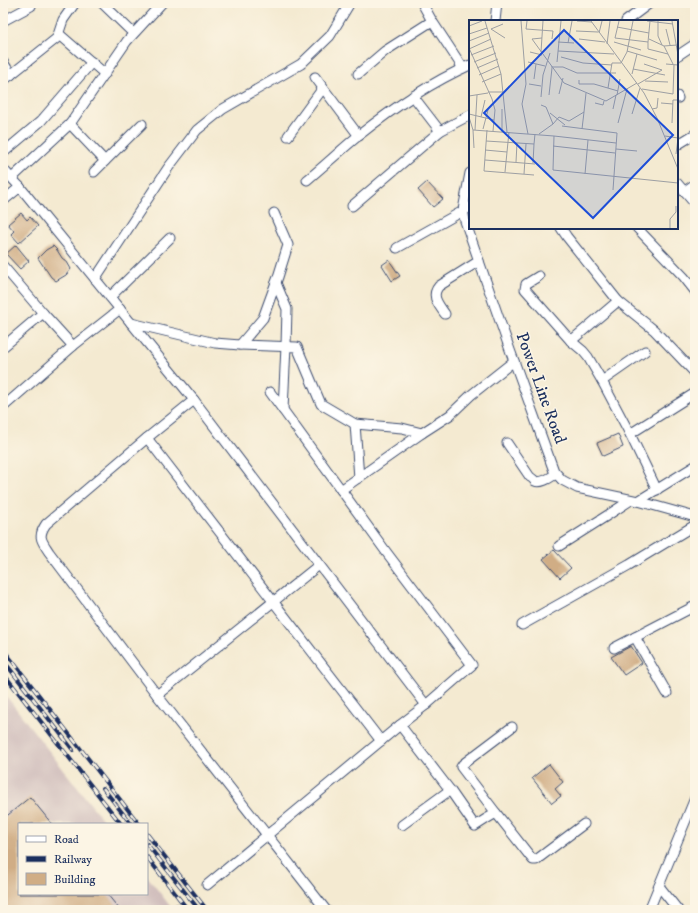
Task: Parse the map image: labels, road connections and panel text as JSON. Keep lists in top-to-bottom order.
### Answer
{
  "streets": {
    "street": ["Power Line Road"]
  },
  "legend": ["Road", "Railway", "Building"]
}
